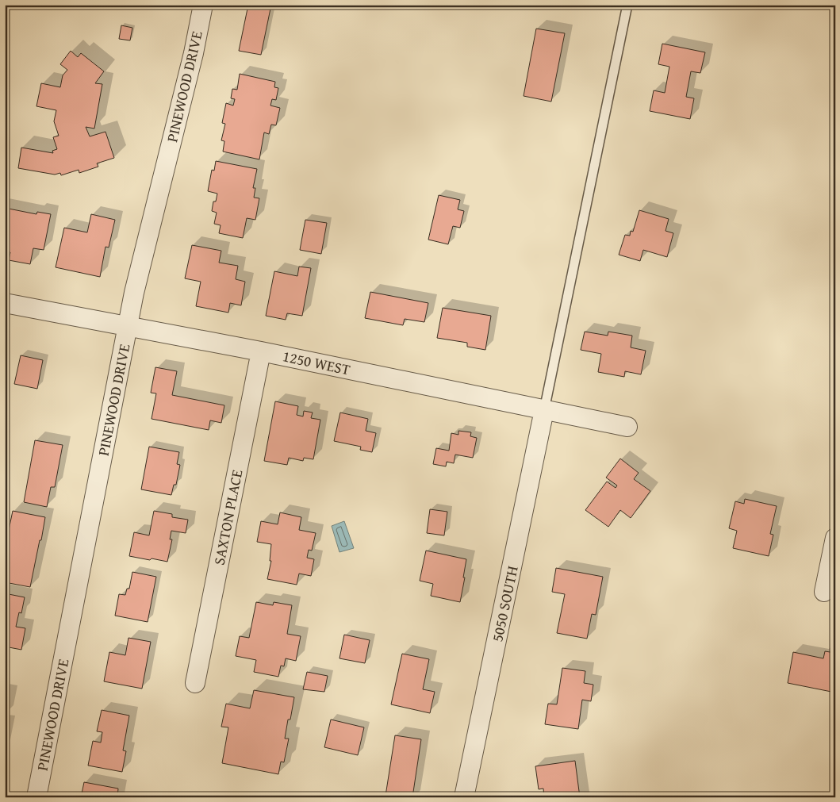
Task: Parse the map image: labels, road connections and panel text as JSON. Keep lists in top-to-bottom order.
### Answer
{
  "streets": {
    "street": [
      "PINEWOOD DRIVE",
      "1250 WEST",
      "SAXTON PLACE",
      "5050 SOUTH"
    ]
  },
  "crossings": [
    ["PINEWOOD DRIVE", "1250 WEST"],
    ["1250 WEST", "SAXTON PLACE"],
    ["1250 WEST", "5050 SOUTH"]
  ]
}
